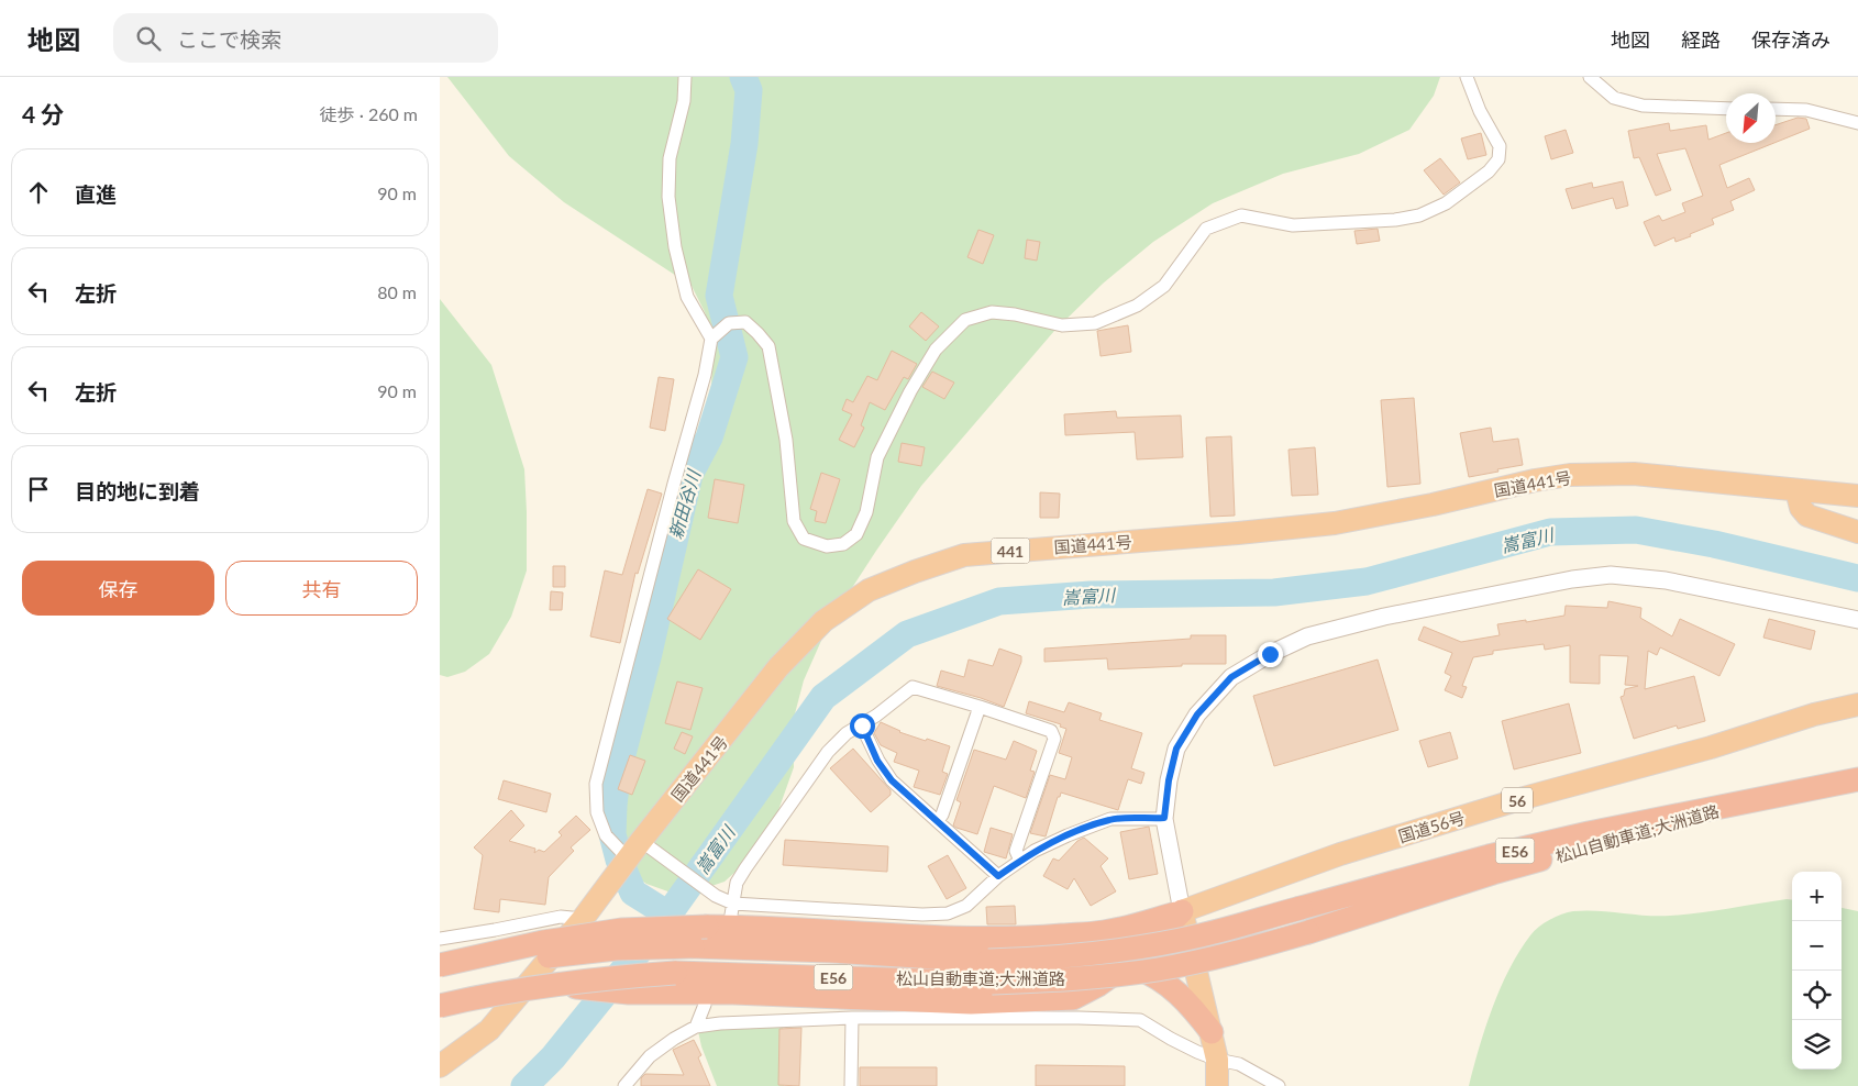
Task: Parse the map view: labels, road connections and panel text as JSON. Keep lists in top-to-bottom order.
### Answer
{
  "streets": {
    "highway": [
      "国道441号",
      "441",
      "56",
      "国道56号",
      "松山自動車道;大洲道路",
      "E56"
    ]
  },
  "water": ["新田谷川", "嵩富川"],
  "north": "bottom left",
  "page": {
    "header": "地図",
    "search": "ここで検索",
    "nav": ["地図", "経路", "保存済み"],
    "heading": ["4 分", "徒歩 · 260 m"],
    "list": [
      ["直進", "90 m"],
      ["左折", "80 m"],
      ["左折", "90 m"],
      "目的地に到着"
    ],
    "buttons": ["保存", "共有"],
    "map_buttons": ["+", "−"]
  }
}
